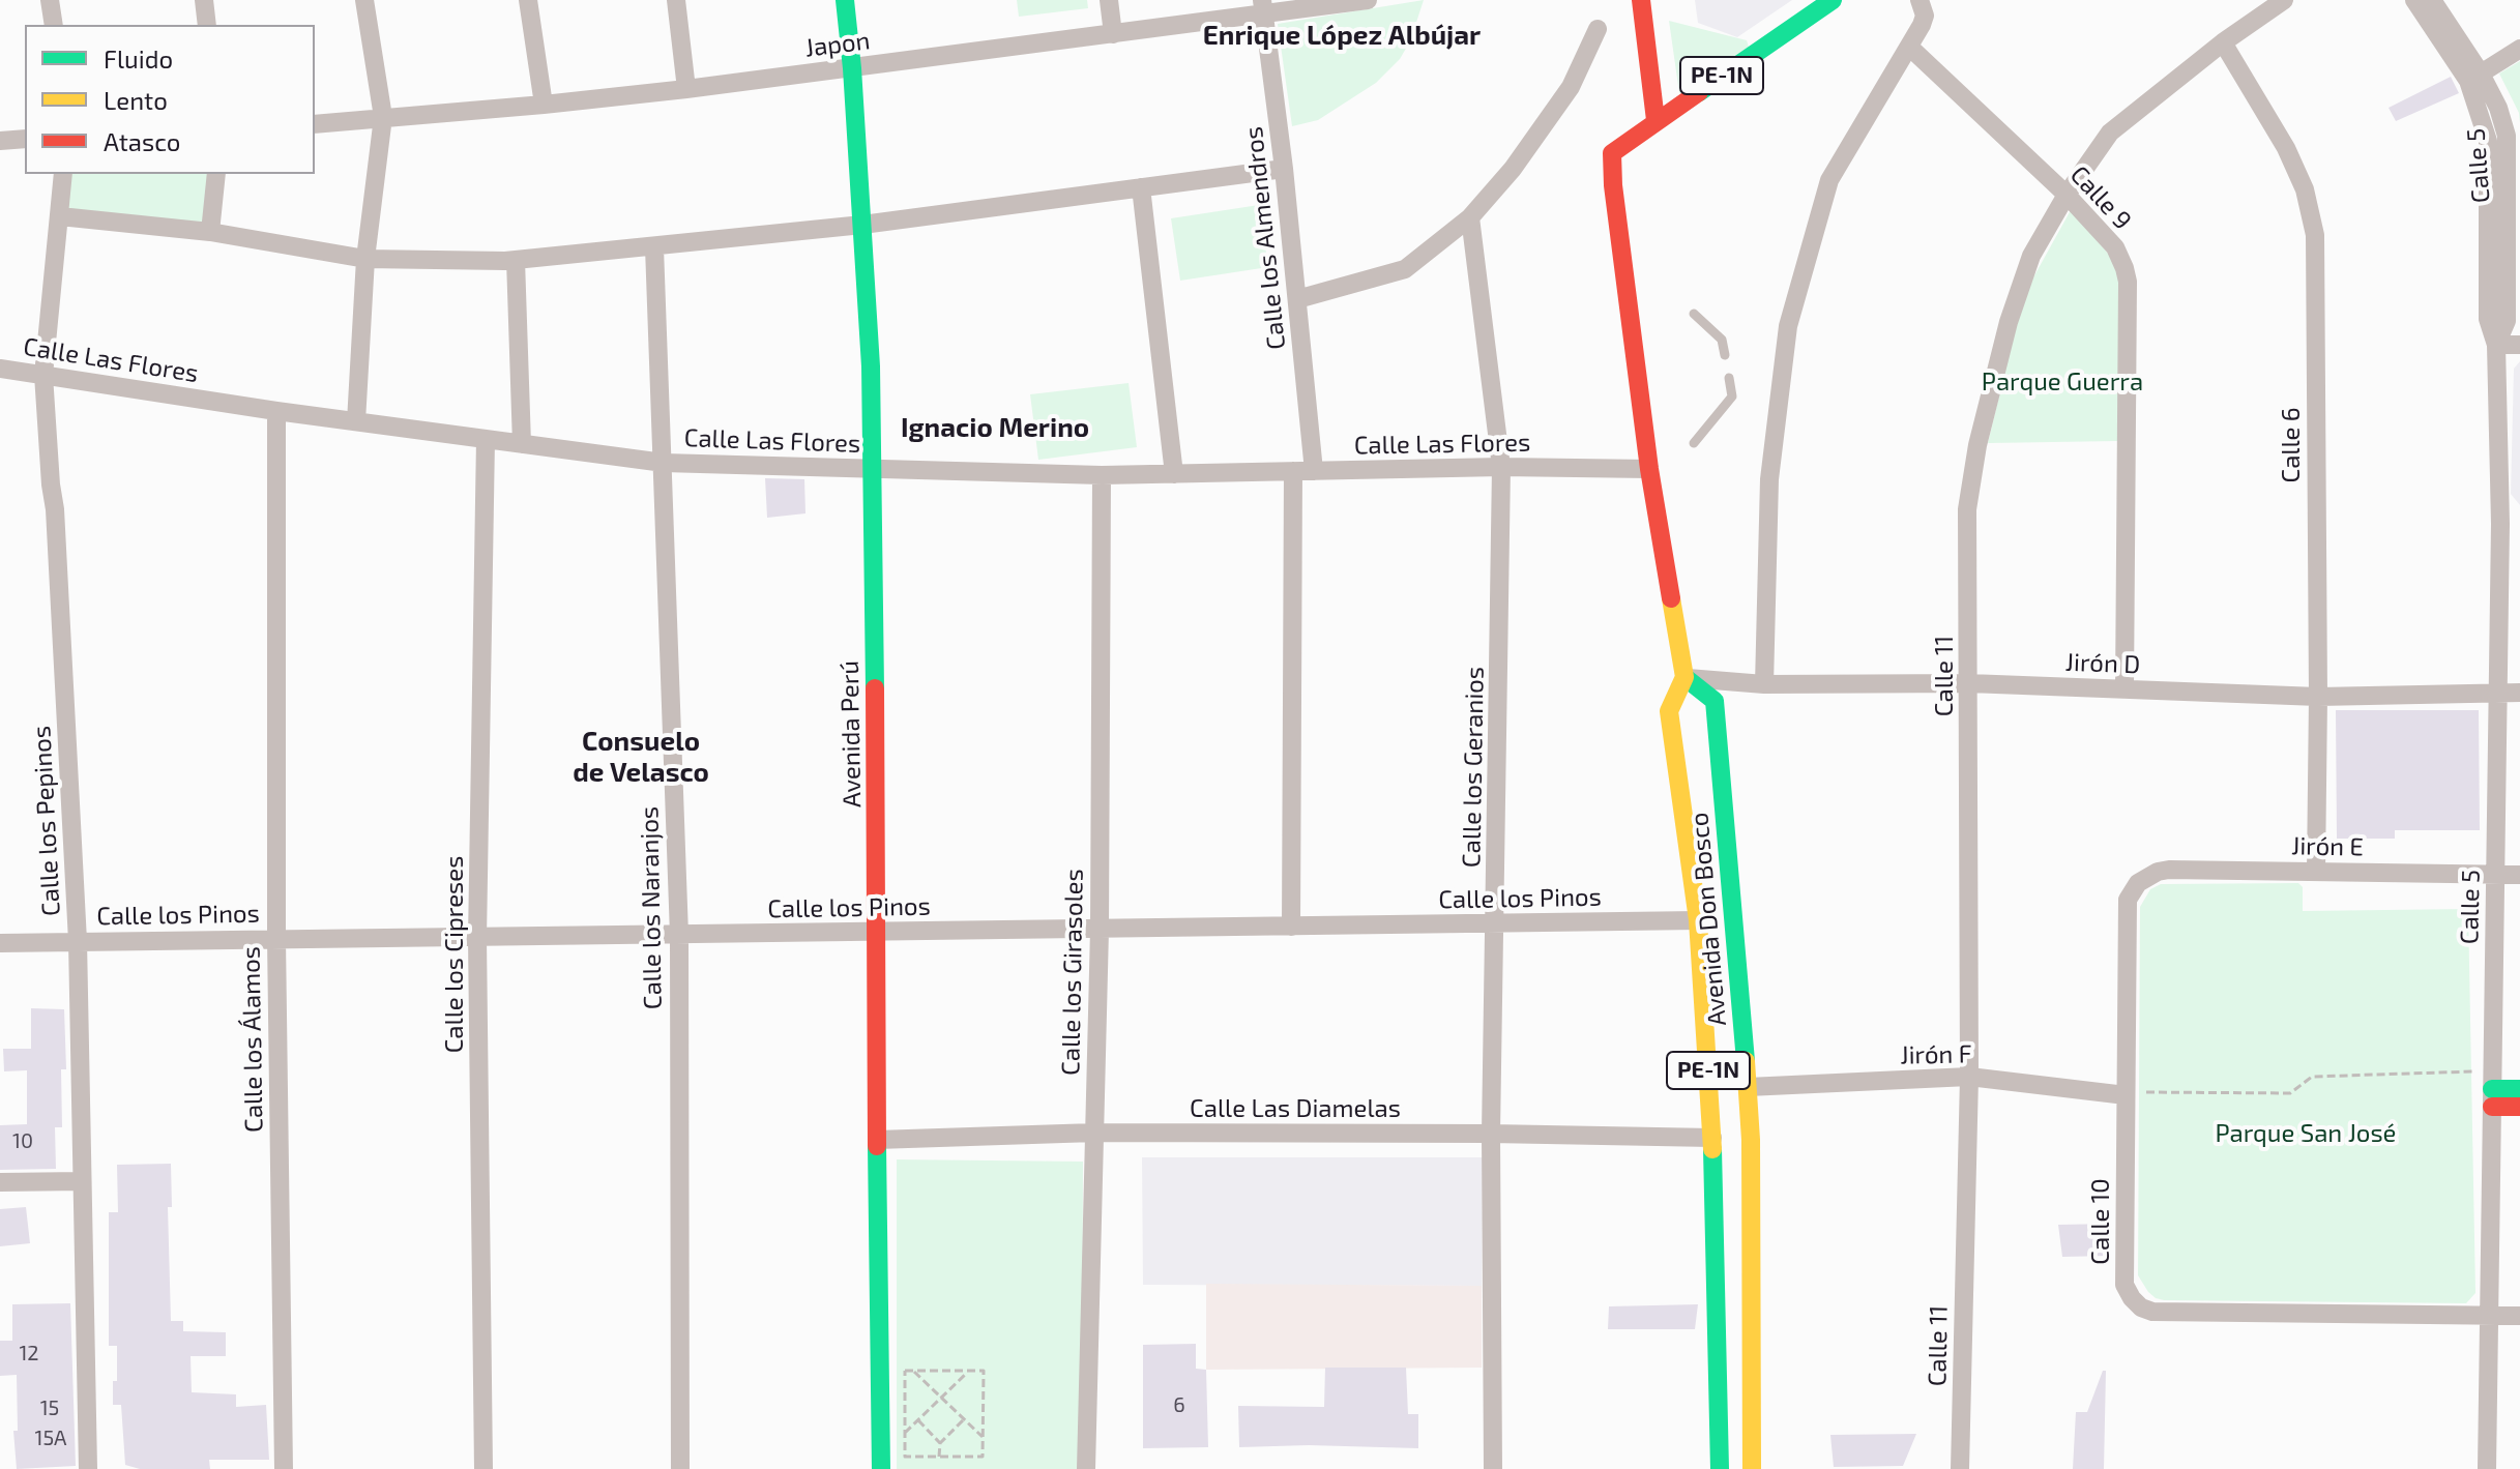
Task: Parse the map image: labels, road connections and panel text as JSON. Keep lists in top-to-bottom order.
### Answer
{
  "streets": {
    "main road": ["PE-1N", "Avenida Perú", "Avenida Don Bosco"],
    "street": [
      "Japon",
      "Calle 5",
      "Calle 9",
      "Calle los Almendros",
      "Calle Las Flores",
      "Calle 6",
      "Jirón D",
      "Calle 11",
      "Calle los Geranios",
      "Calle los Pepinos",
      "Jirón E",
      "Calle los Pinos",
      "Calle los Naranjos",
      "Calle los Cipreses",
      "Calle los Girasoles",
      "Calle los Álamos",
      "Jirón F",
      "Calle Las Diamelas",
      "Calle 10"
    ]
  },
  "crossings": [
    ["Japon", "Calle los Almendros"],
    ["Japon", "Avenida Perú"],
    ["PE-1N", "Calle Las Flores"],
    ["PE-1N", "Jirón D"],
    ["PE-1N", "Avenida Don Bosco"],
    ["Calle 5", "Jirón D"],
    ["Calle 5", "Jirón E"],
    ["Calle 5", "Calle 10"],
    ["Calle 9", "Jirón D"],
    ["Calle 9", "Calle 11"],
    ["Calle los Almendros", "Calle Las Flores"],
    ["Calle Las Flores", "Avenida Perú"],
    ["Calle Las Flores", "Calle los Geranios"],
    ["Calle Las Flores", "Calle los Pepinos"],
    ["Calle Las Flores", "Calle los Naranjos"],
    ["Calle Las Flores", "Calle los Cipreses"],
    ["Calle Las Flores", "Calle los Girasoles"],
    ["Calle Las Flores", "Calle los Álamos"],
    ["Calle 6", "Jirón D"],
    ["Calle 6", "Calle 11"],
    ["Calle 6", "Jirón E"],
    ["Jirón D", "Calle 11"],
    ["Jirón D", "Avenida Don Bosco"],
    ["Calle 11", "Jirón F"],
    ["Avenida Perú", "Calle los Pinos"],
    ["Avenida Perú", "Calle Las Diamelas"],
    ["Calle los Geranios", "Calle los Pinos"],
    ["Calle los Geranios", "Calle Las Diamelas"],
    ["Calle los Pepinos", "Calle los Pinos"],
    ["Jirón E", "Calle 10"],
    ["Calle los Pinos", "Calle los Naranjos"],
    ["Calle los Pinos", "Avenida Don Bosco"],
    ["Calle los Pinos", "Calle los Cipreses"],
    ["Calle los Pinos", "Calle los Girasoles"],
    ["Calle los Pinos", "Calle los Álamos"],
    ["Avenida Don Bosco", "Jirón F"],
    ["Avenida Don Bosco", "Calle Las Diamelas"],
    ["Calle los Girasoles", "Calle Las Diamelas"],
    ["Jirón F", "Calle 10"]
  ],
  "districts": ["Enrique López Albújar", "Ignacio Merino", "Consuelo de Velasco"],
  "parks": ["Parque Guerra", "Parque San José"],
  "house_numbers": [
    "10",
    "12",
    "6",
    "15",
    "15A"
  ],
  "legend": ["Fluido", "Lento", "Atasco"]
}
